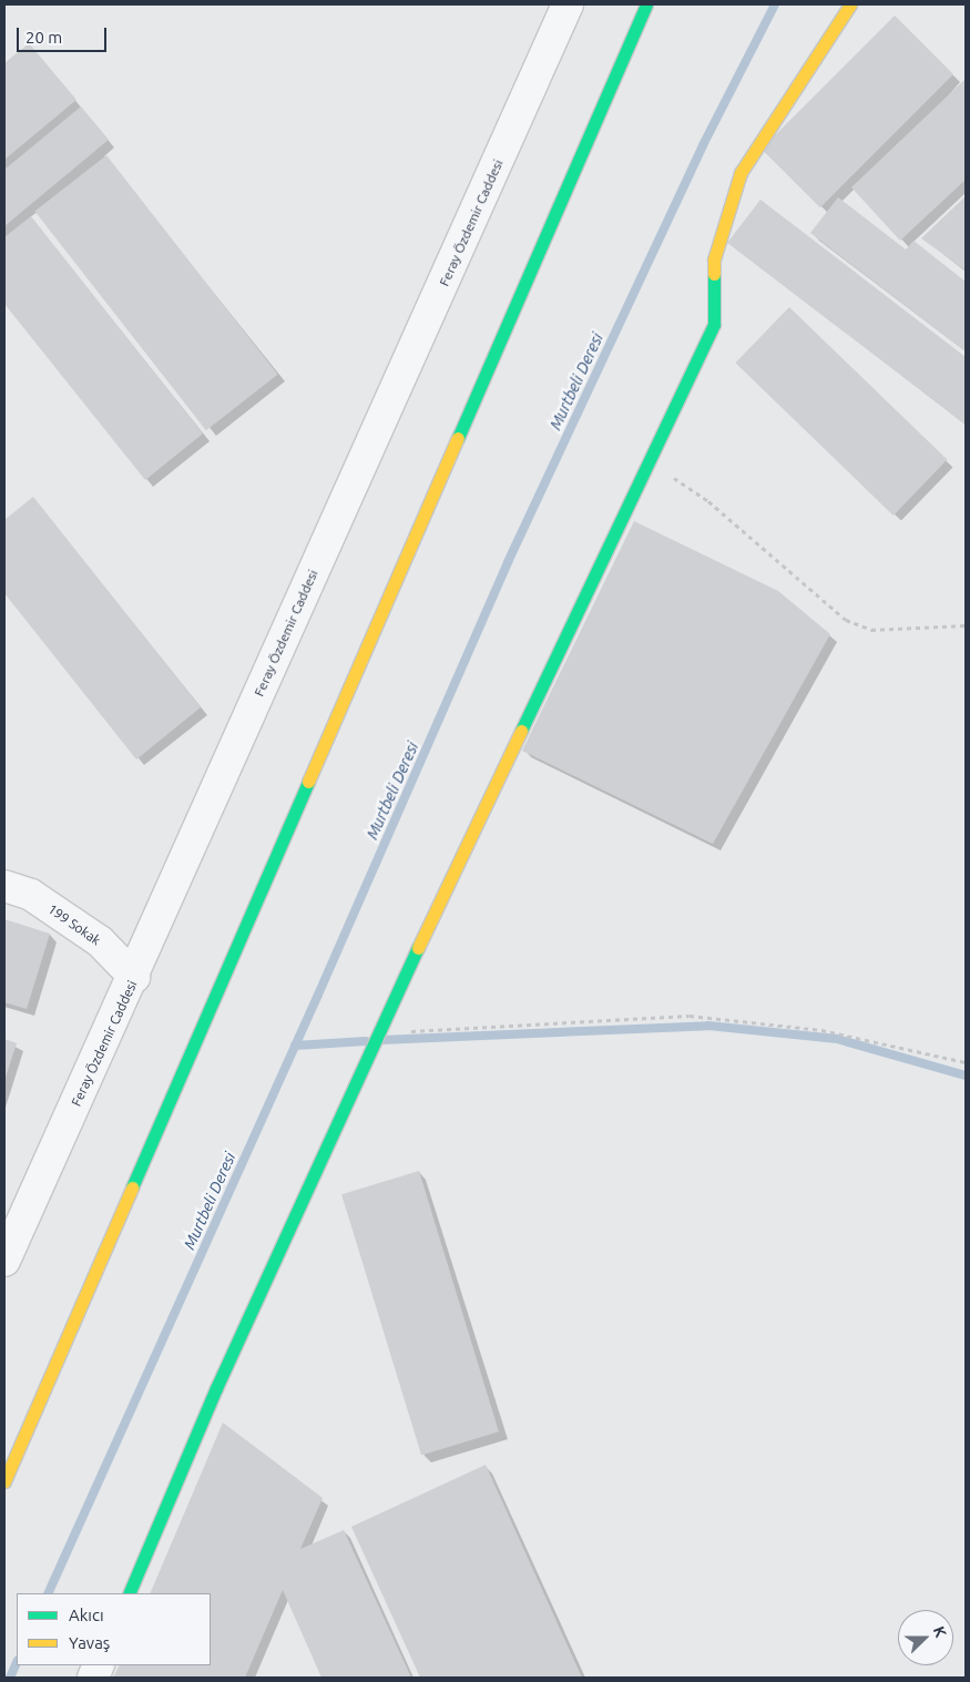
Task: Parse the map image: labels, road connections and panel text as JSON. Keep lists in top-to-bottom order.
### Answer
{
  "streets": {
    "street": ["Feray Özdemir Caddesi", "199 Sokak"]
  },
  "crossings": [
    ["Feray Özdemir Caddesi", "199 Sokak"]
  ],
  "water": ["Murtbeli Deresi"],
  "legend": ["Akıcı", "Yavaş"],
  "scale_bar": "20 m",
  "north": "right"
}
